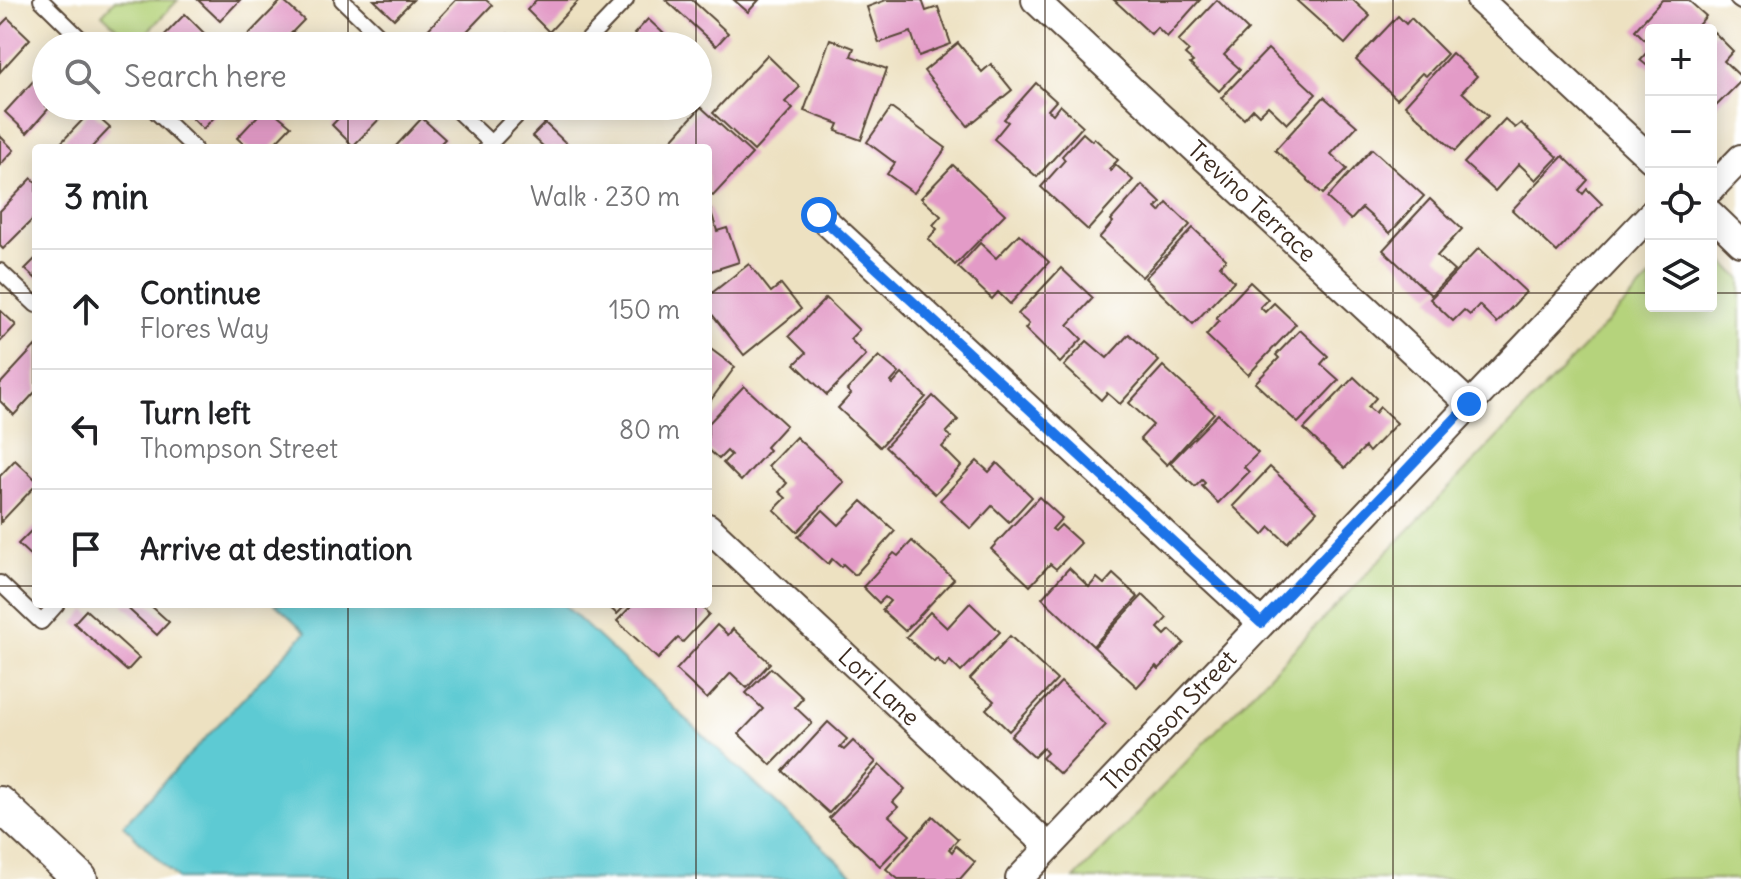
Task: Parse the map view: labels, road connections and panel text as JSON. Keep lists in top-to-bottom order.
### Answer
{
  "streets": {
    "street": ["Trevino Terrace", "Lori Lane", "Thompson Street"]
  },
  "crossings": [
    ["Trevino Terrace", "Thompson Street"],
    ["Lori Lane", "Thompson Street"]
  ],
  "page": {
    "map_buttons": ["+", "−"],
    "search": "Search here",
    "heading": ["3 min", "Walk · 230 m"],
    "list": [
      ["Continue", "Flores Way", "150 m"],
      ["Turn left", "Thompson Street", "80 m"],
      "Arrive at destination"
    ]
  }
}
